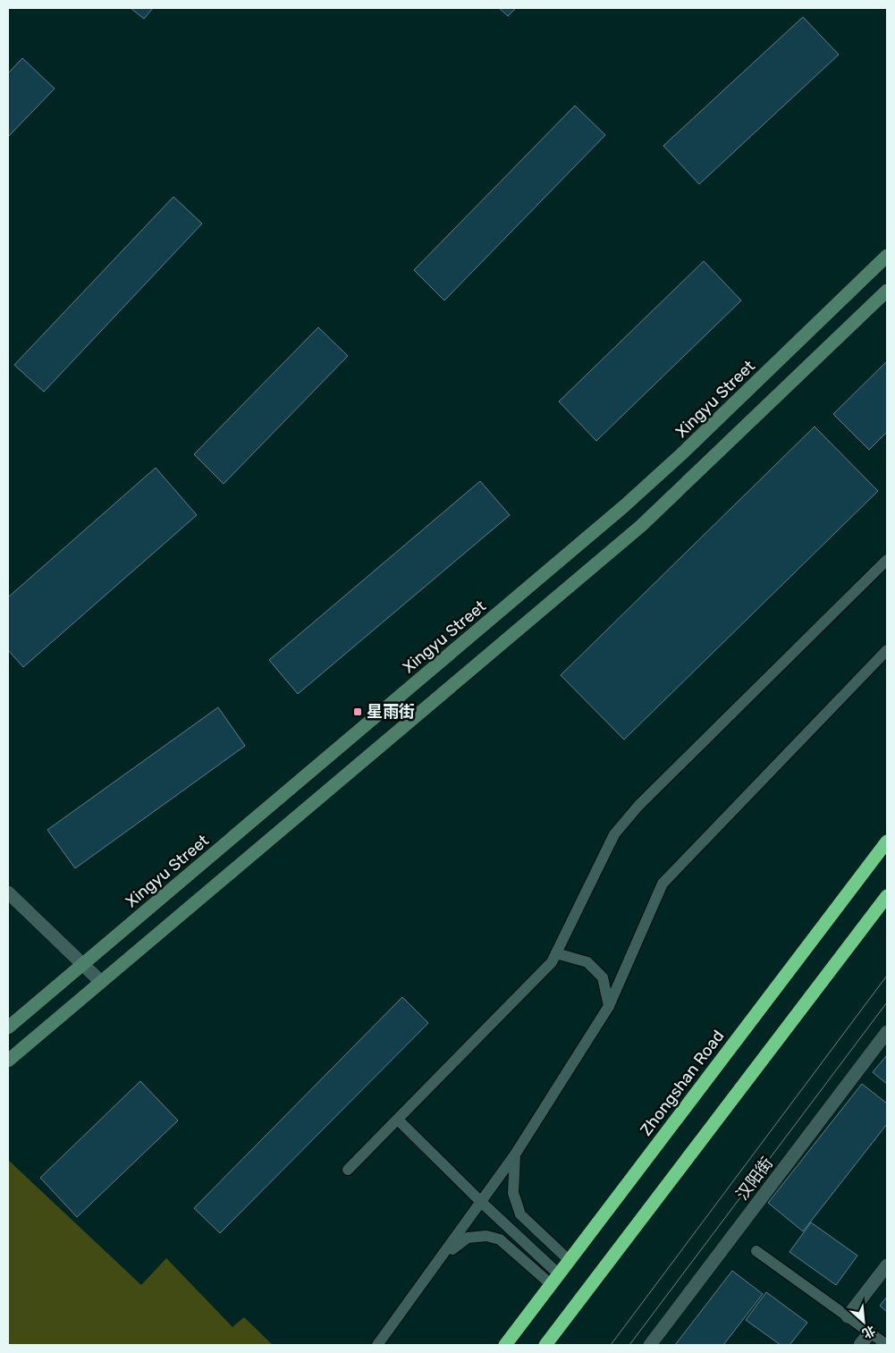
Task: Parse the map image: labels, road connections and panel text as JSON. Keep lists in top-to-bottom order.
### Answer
{
  "streets": {
    "highway": ["Zhongshan Road"],
    "street": ["Xingyu Street", "汉阳街"]
  },
  "places": {
    "transit": ["星雨街"]
  },
  "north": "bottom right"
}
